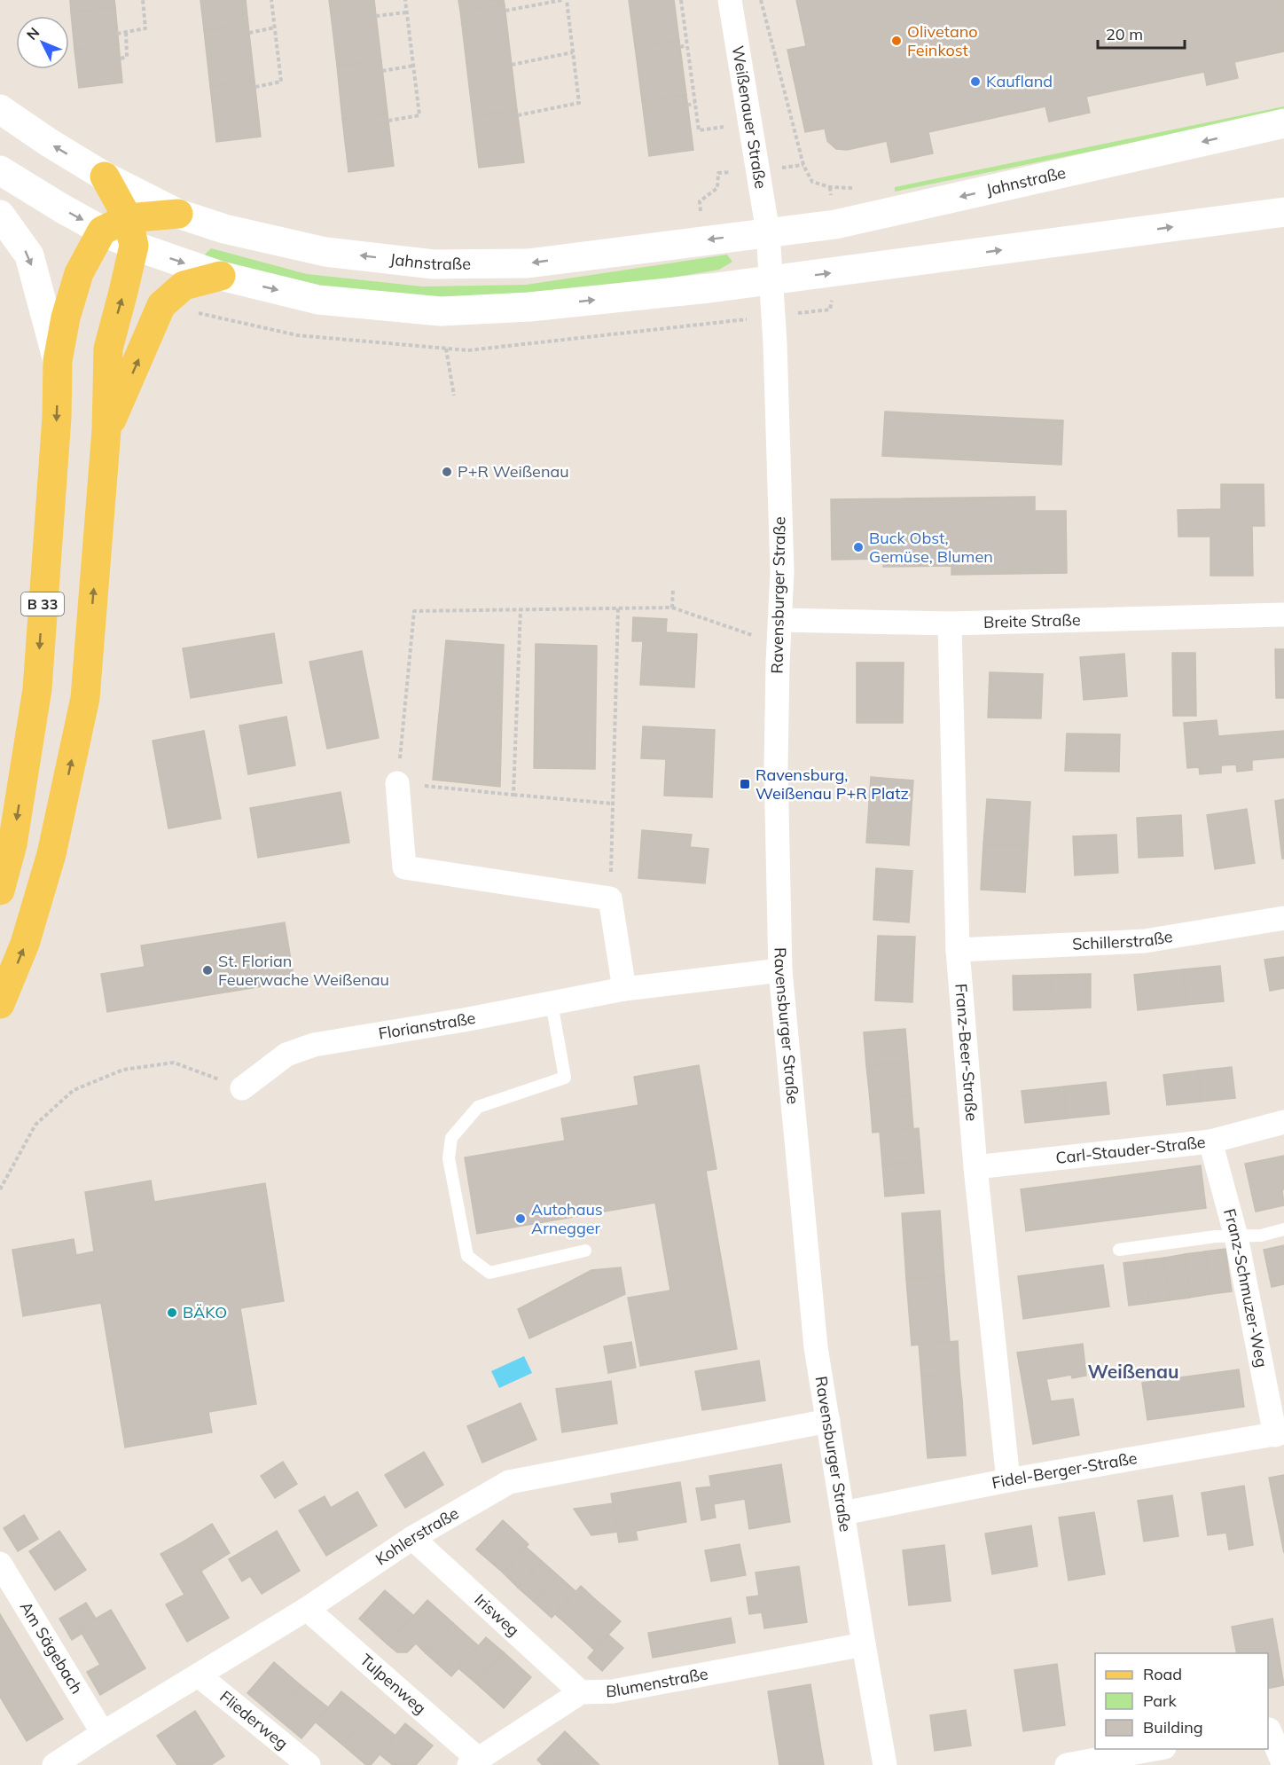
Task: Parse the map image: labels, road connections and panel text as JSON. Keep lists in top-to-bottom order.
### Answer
{
  "streets": {
    "main road": ["Jahnstraße", "B 33"],
    "street": [
      "Weißenauer Straße",
      "Ravensburger Straße",
      "Breite Straße",
      "Schillerstraße",
      "Florianstraße",
      "Franz-Beer-Straße",
      "Carl-Stauder-Straße",
      "Franz-Schmuzer-Weg",
      "Fidel-Berger-Straße",
      "Kohlerstraße",
      "Irisweg",
      "Am Sägebach",
      "Blumenstraße",
      "Tulpenweg",
      "Fliederweg"
    ]
  },
  "crossings": [
    ["Weißenauer Straße", "Jahnstraße"],
    ["Ravensburger Straße", "Breite Straße"],
    ["Ravensburger Straße", "Florianstraße"],
    ["Ravensburger Straße", "Fidel-Berger-Straße"],
    ["Ravensburger Straße", "Kohlerstraße"],
    ["Ravensburger Straße", "Blumenstraße"],
    ["Breite Straße", "Franz-Beer-Straße"],
    ["Schillerstraße", "Franz-Beer-Straße"],
    ["Franz-Beer-Straße", "Carl-Stauder-Straße"],
    ["Franz-Beer-Straße", "Fidel-Berger-Straße"],
    ["Carl-Stauder-Straße", "Franz-Schmuzer-Weg"],
    ["Franz-Schmuzer-Weg", "Fidel-Berger-Straße"],
    ["Kohlerstraße", "Irisweg"],
    ["Kohlerstraße", "Am Sägebach"],
    ["Kohlerstraße", "Tulpenweg"],
    ["Kohlerstraße", "Fliederweg"],
    ["Irisweg", "Blumenstraße"]
  ],
  "districts": ["Weißenau"],
  "places": {
    "other": [
      "Olivetano Feinkost",
      "Kaufland",
      "P+R Weißenau",
      "Buck Obst, Gemüse, Blumen",
      "St. Florian Feuerwache Weißenau",
      "Autohaus Arnegger",
      "BÄKO"
    ],
    "transit": ["Ravensburg, Weißenau P+R Platz"]
  },
  "legend": ["Road", "Park", "Building"],
  "scale_bar": "20 m",
  "north": "top left"
}
